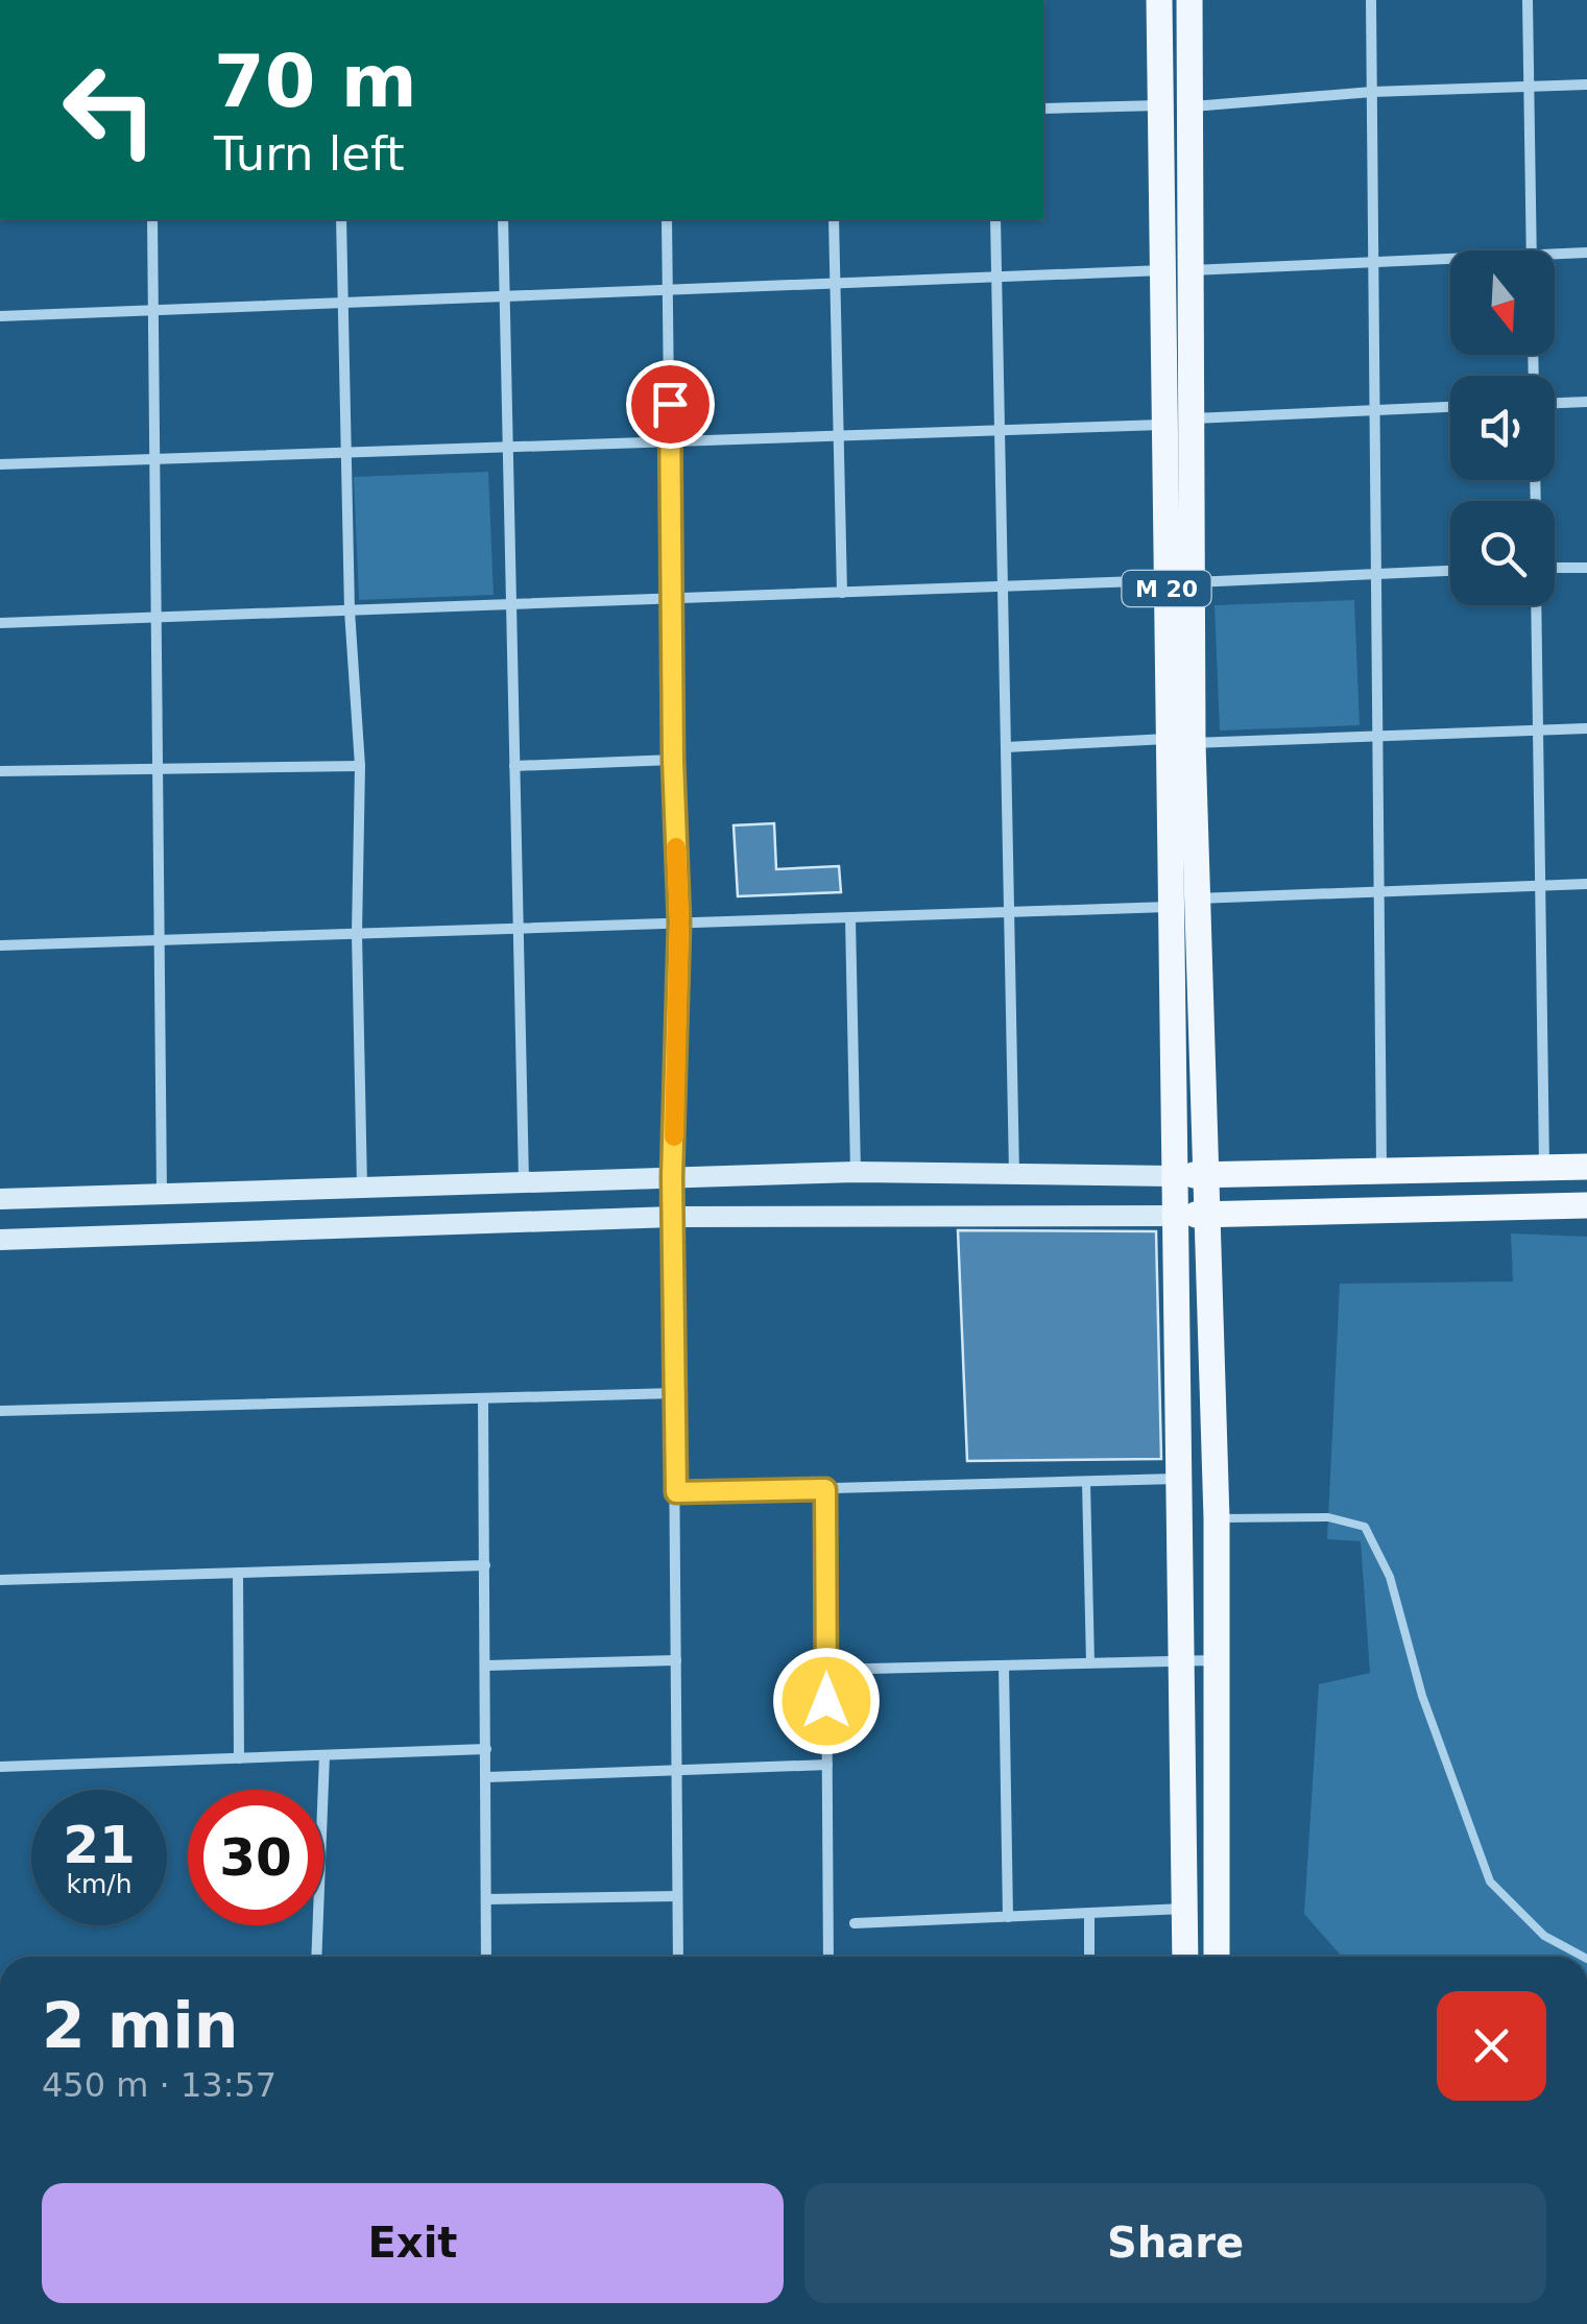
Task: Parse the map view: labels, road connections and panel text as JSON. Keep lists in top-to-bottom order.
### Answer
{
  "streets": {
    "main road": ["M 20"]
  },
  "north": "bottom",
  "page": {
    "turn": ["70 m", "Turn left"],
    "speed": "21 km/h",
    "limit": "30",
    "heading": ["2 min", "450 m · 13:57"],
    "buttons": ["Exit", "Share"]
  }
}
